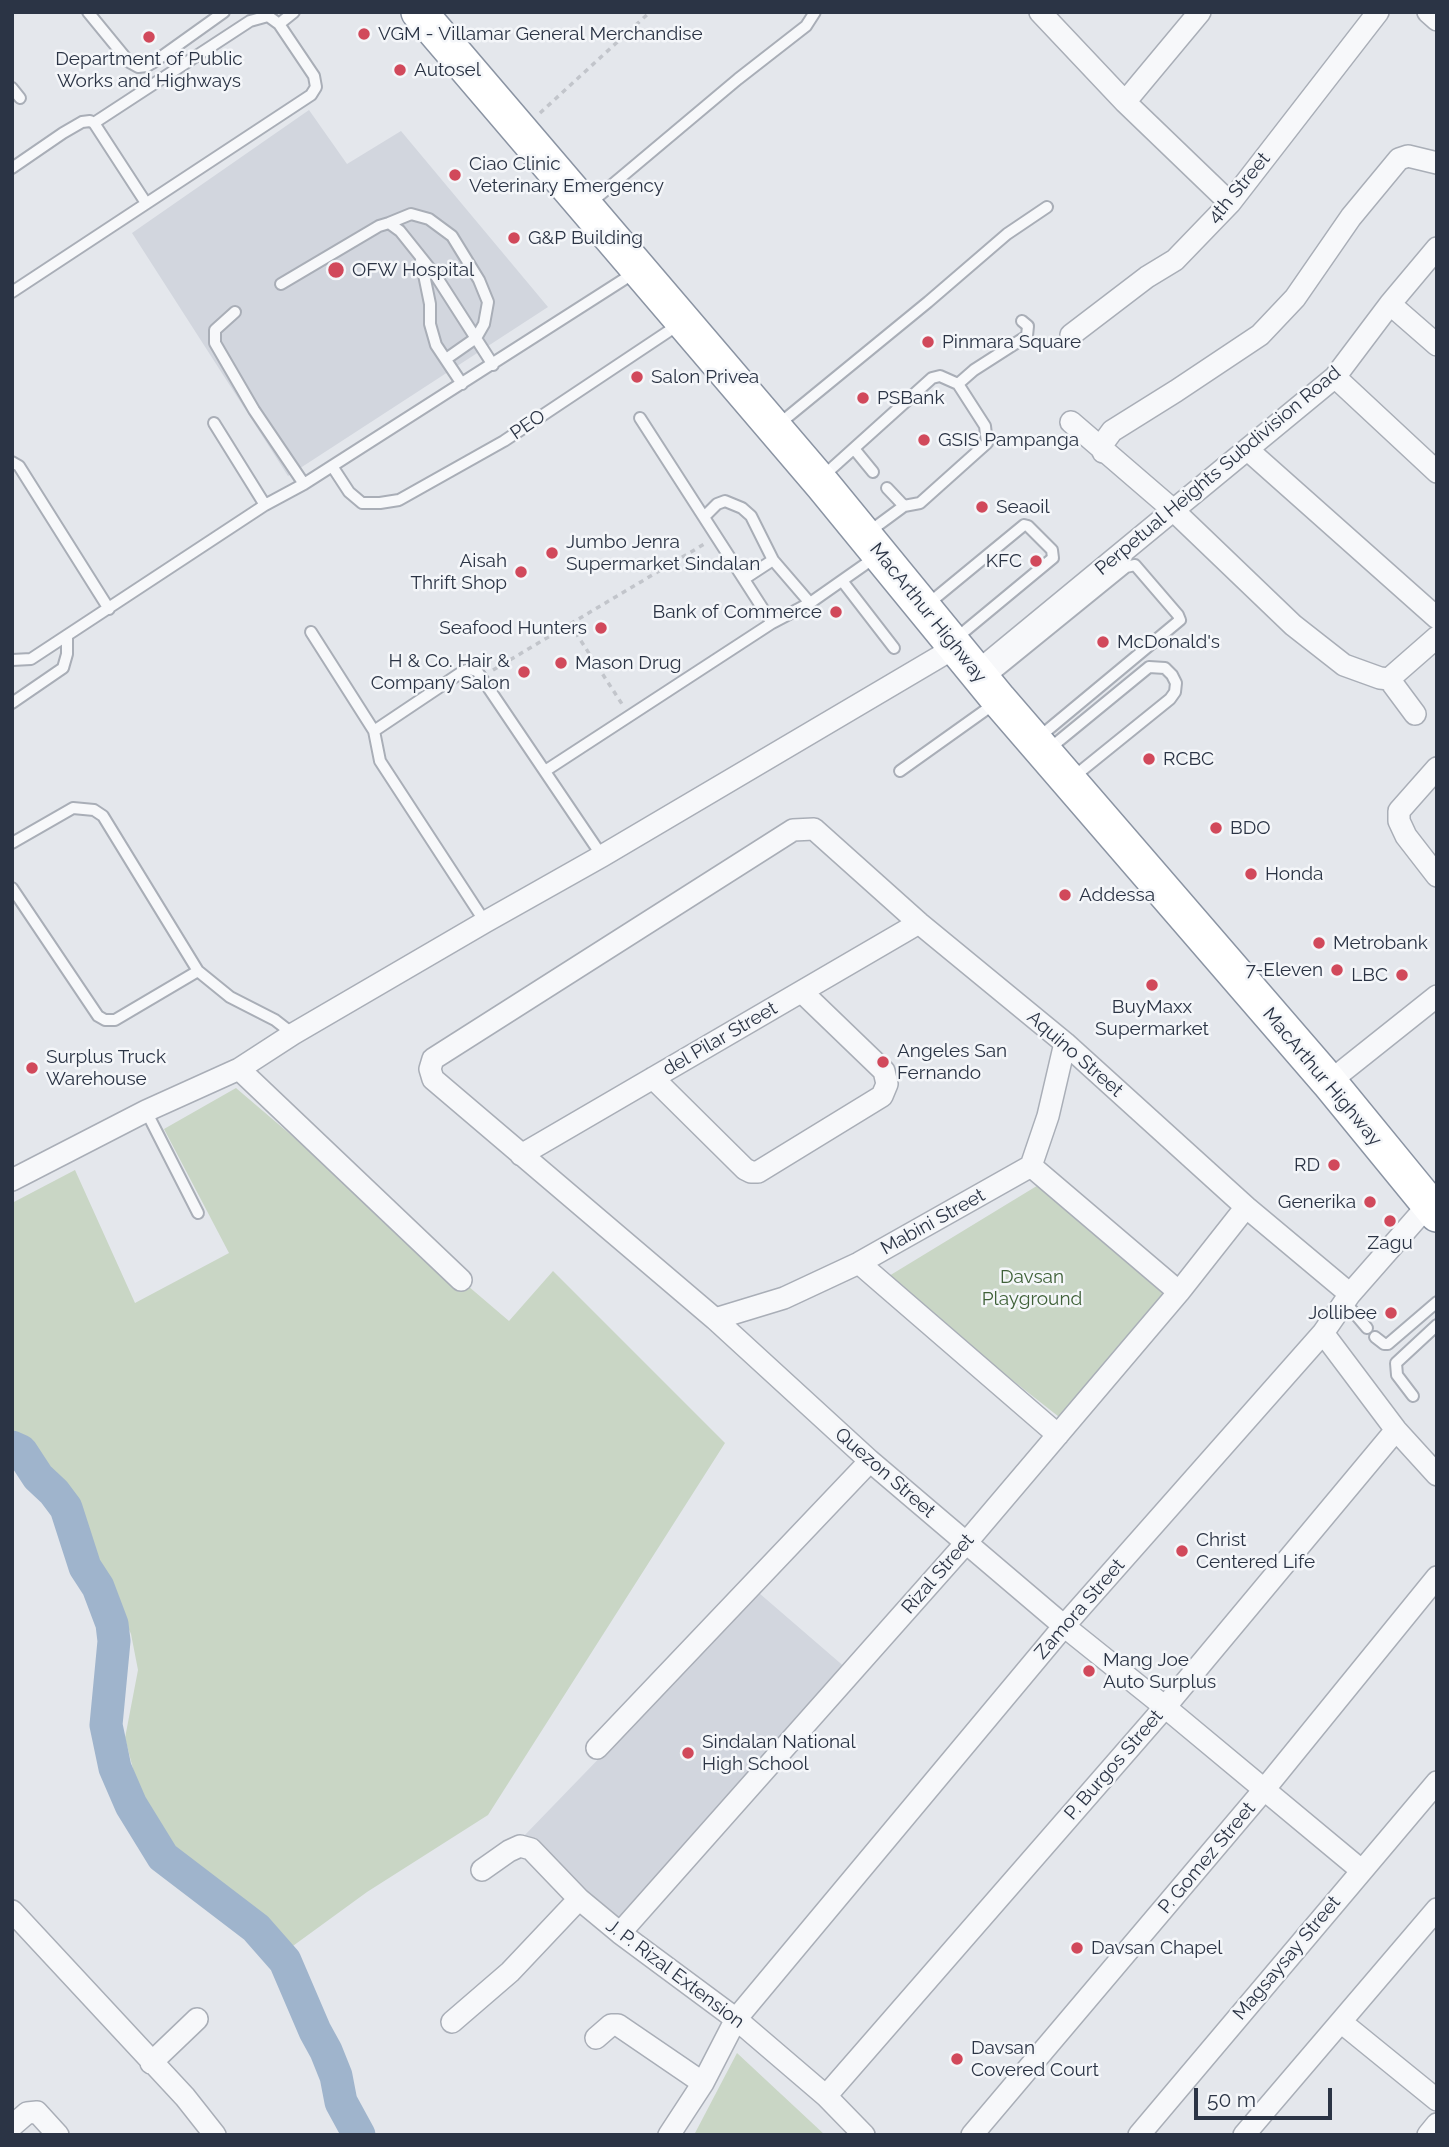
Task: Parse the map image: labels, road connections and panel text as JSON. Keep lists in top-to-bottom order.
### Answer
{
  "streets": {
    "highway": ["MacArthur Highway"],
    "street": [
      "4th Street",
      "Perpetual Heights Subdivision Road",
      "del Pilar Street",
      "Aquino Street",
      "Mabini Street",
      "Quezon Street",
      "Rizal Street",
      "Zamora Street",
      "P. Burgos Street",
      "P. Gomez Street",
      "Magsaysay Street",
      "J. P. Rizal Extension"
    ],
    "lane": ["PEO"]
  },
  "crossings": [
    ["PEO", "MacArthur Highway"],
    ["Perpetual Heights Subdivision Road", "MacArthur Highway"],
    ["MacArthur Highway", "Zamora Street"],
    ["del Pilar Street", "Aquino Street"],
    ["del Pilar Street", "Quezon Street"],
    ["Aquino Street", "Quezon Street"],
    ["Aquino Street", "Rizal Street"],
    ["Aquino Street", "Zamora Street"],
    ["Mabini Street", "Quezon Street"],
    ["Quezon Street", "Rizal Street"],
    ["Quezon Street", "Zamora Street"],
    ["Quezon Street", "P. Burgos Street"],
    ["Quezon Street", "P. Gomez Street"],
    ["Quezon Street", "Magsaysay Street"],
    ["Rizal Street", "J. P. Rizal Extension"],
    ["Zamora Street", "J. P. Rizal Extension"],
    ["P. Burgos Street", "J. P. Rizal Extension"]
  ],
  "parks": ["Davsan Playground"],
  "places": [
    "VGM - Villamar General Merchandise",
    "Department of Public Works and Highways",
    "Autosel",
    "Ciao Clinic Veterinary Emergency",
    "G&P Building",
    "OFW Hospital",
    "Pinmara Square",
    "Salon Privea",
    "PSBank",
    "GSIS Pampanga",
    "Seaoil",
    "Jumbo Jenra Supermarket Sindalan",
    "KFC",
    "Aisah Thrift Shop",
    "Bank of Commerce",
    "Seafood Hunters",
    "McDonald's",
    "Mason Drug",
    "H & Co. Hair & Company Salon",
    "RCBC",
    "BDO",
    "Honda",
    "Addessa",
    "Metrobank",
    "7-Eleven",
    "LBC",
    "BuyMaxx Supermarket",
    "Angeles San Fernando",
    "Surplus Truck Warehouse",
    "RD",
    "Generika",
    "Zagu",
    "Jollibee",
    "Christ Centered Life",
    "Mang Joe Auto Surplus",
    "Sindalan National High School",
    "Davsan Chapel",
    "Davsan Covered Court"
  ],
  "scale_bar": "50 m"
}
